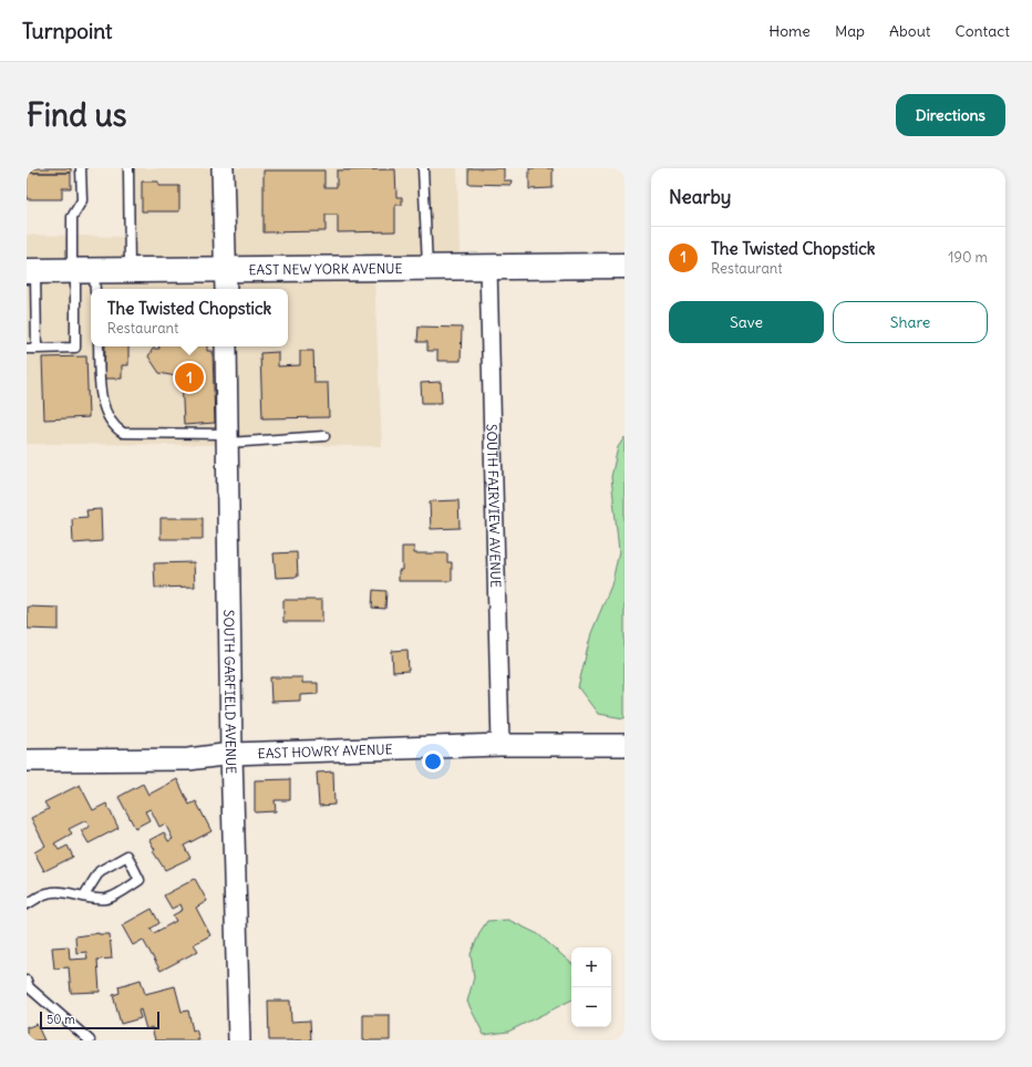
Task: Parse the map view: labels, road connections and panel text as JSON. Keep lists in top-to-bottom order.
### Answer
{
  "streets": {
    "main road": ["EAST NEW YORK AVENUE"],
    "street": ["SOUTH FAIRVIEW AVENUE", "SOUTH GARFIELD AVENUE", "EAST HOWRY AVENUE"]
  },
  "crossings": [
    ["EAST NEW YORK AVENUE", "SOUTH FAIRVIEW AVENUE"],
    ["SOUTH FAIRVIEW AVENUE", "EAST HOWRY AVENUE"],
    ["SOUTH GARFIELD AVENUE", "EAST HOWRY AVENUE"]
  ],
  "scale_bar": "50 m",
  "page": {
    "header": "Turnpoint",
    "nav": [
      "Home",
      "Map",
      "About",
      "Contact"
    ],
    "buttons": [
      "Directions",
      ["Save", "Share"]
    ],
    "title": "Find us",
    "heading": "Nearby",
    "list": [
      {
        "mark": "1",
        "name": "The Twisted Chopstick",
        "note": "Restaurant",
        "value": "190 m"
      }
    ],
    "popup": ["The Twisted Chopstick", "Restaurant"],
    "pins": "1",
    "map_buttons": ["+", "−"],
    "scale": "50 m"
  }
}
